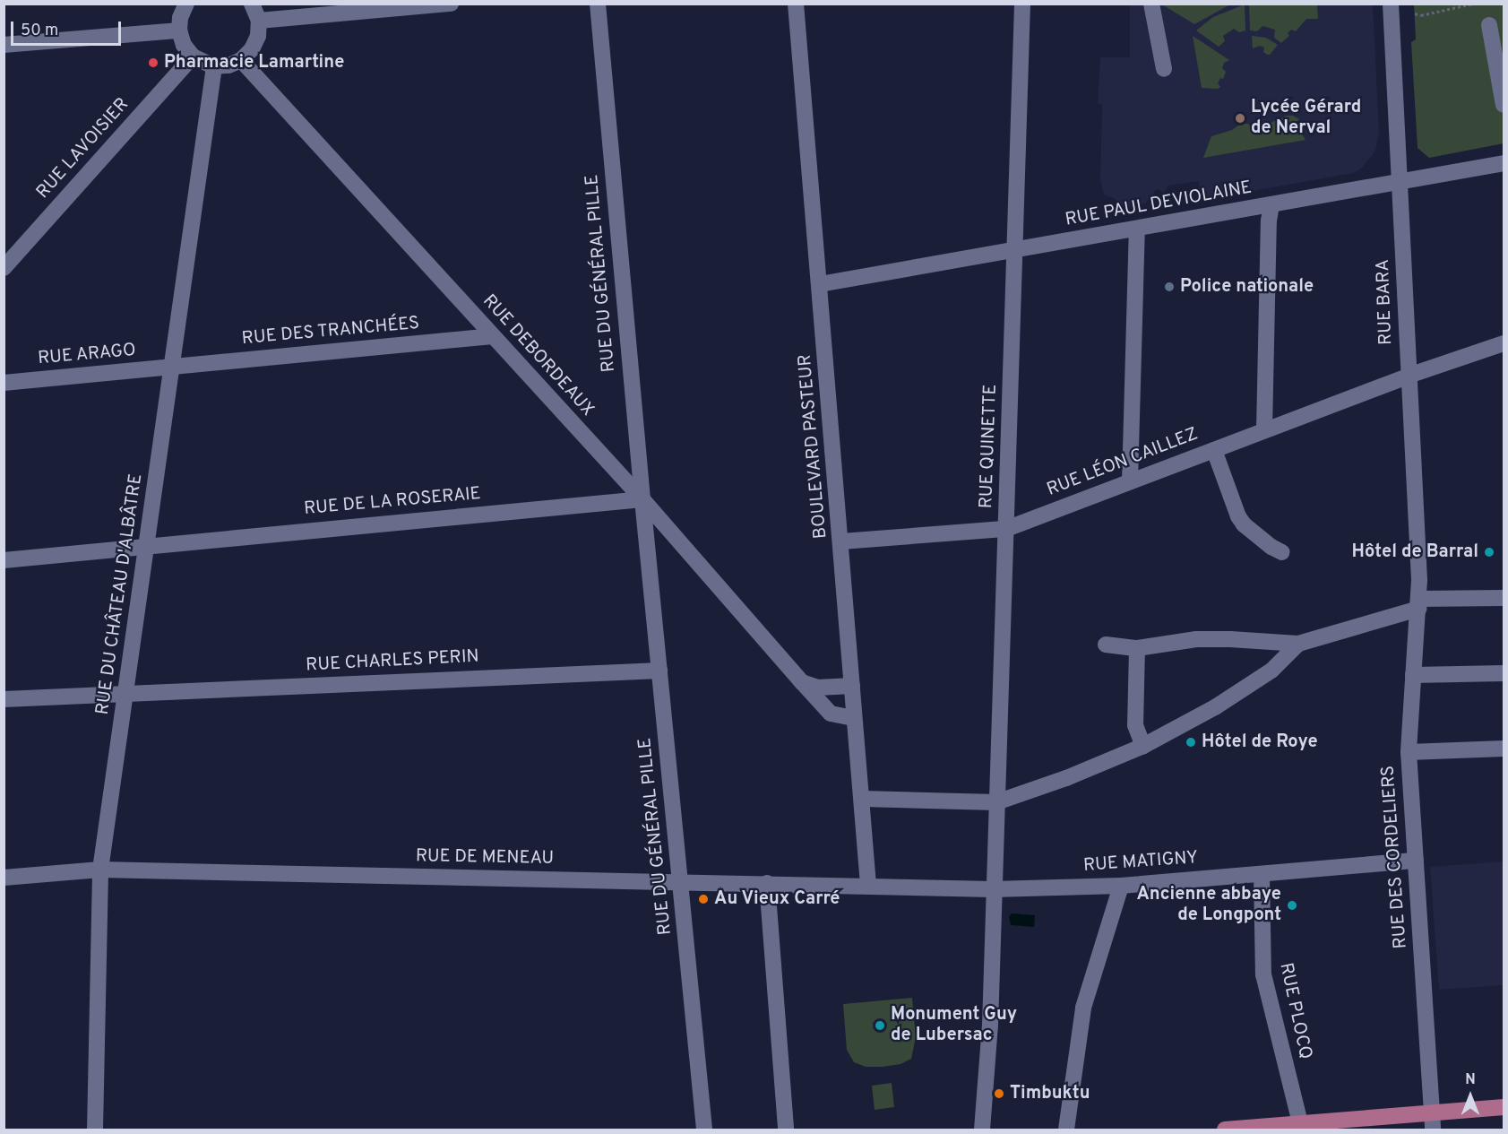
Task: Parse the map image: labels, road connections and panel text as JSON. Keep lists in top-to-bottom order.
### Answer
{
  "streets": {
    "street": [
      "RUE LAVOISIER",
      "RUE PAUL DEVIOLAINE",
      "RUE DU GÉNÉRAL PILLE",
      "RUE BARA",
      "RUE DES TRANCHÉES",
      "RUE ARAGO",
      "RUE DEBORDEAUX",
      "BOULEVARD PASTEUR",
      "RUE QUINETTE",
      "RUE LÉON CAILLEZ",
      "RUE DE LA ROSERAIE",
      "RUE DU CHÂTEAU D'ALBÂTRE",
      "RUE CHARLES PERIN",
      "RUE DES CORDELIERS",
      "RUE DE MENEAU",
      "RUE MATIGNY",
      "RUE PLOCQ"
    ]
  },
  "crossings": [
    ["RUE PAUL DEVIOLAINE", "RUE BARA"],
    ["RUE PAUL DEVIOLAINE", "BOULEVARD PASTEUR"],
    ["RUE PAUL DEVIOLAINE", "RUE QUINETTE"],
    ["RUE DU GÉNÉRAL PILLE", "RUE DEBORDEAUX"],
    ["RUE DU GÉNÉRAL PILLE", "RUE DE LA ROSERAIE"],
    ["RUE DU GÉNÉRAL PILLE", "RUE CHARLES PERIN"],
    ["RUE DU GÉNÉRAL PILLE", "RUE DE MENEAU"],
    ["RUE BARA", "RUE LÉON CAILLEZ"],
    ["RUE BARA", "RUE DES CORDELIERS"],
    ["RUE DES TRANCHÉES", "RUE ARAGO"],
    ["RUE DES TRANCHÉES", "RUE DEBORDEAUX"],
    ["RUE DES TRANCHÉES", "RUE DU CHÂTEAU D'ALBÂTRE"],
    ["RUE ARAGO", "RUE DU CHÂTEAU D'ALBÂTRE"],
    ["RUE DEBORDEAUX", "BOULEVARD PASTEUR"],
    ["RUE DEBORDEAUX", "RUE DE LA ROSERAIE"],
    ["BOULEVARD PASTEUR", "RUE LÉON CAILLEZ"],
    ["BOULEVARD PASTEUR", "RUE DE MENEAU"],
    ["BOULEVARD PASTEUR", "RUE MATIGNY"],
    ["RUE QUINETTE", "RUE LÉON CAILLEZ"],
    ["RUE QUINETTE", "RUE MATIGNY"],
    ["RUE DE LA ROSERAIE", "RUE DU CHÂTEAU D'ALBÂTRE"],
    ["RUE DU CHÂTEAU D'ALBÂTRE", "RUE CHARLES PERIN"],
    ["RUE DU CHÂTEAU D'ALBÂTRE", "RUE DE MENEAU"],
    ["RUE DES CORDELIERS", "RUE MATIGNY"],
    ["RUE DE MENEAU", "RUE MATIGNY"],
    ["RUE MATIGNY", "RUE PLOCQ"]
  ],
  "places": [
    "Pharmacie Lamartine",
    "Lycée Gérard de Nerval",
    "Police nationale",
    "Hôtel de Barral",
    "Hôtel de Roye",
    "Au Vieux Carré",
    "Ancienne abbaye de Longpont",
    "Monument Guy de Lubersac",
    "Timbuktu"
  ],
  "scale_bar": "50 m",
  "north": "top"
}
